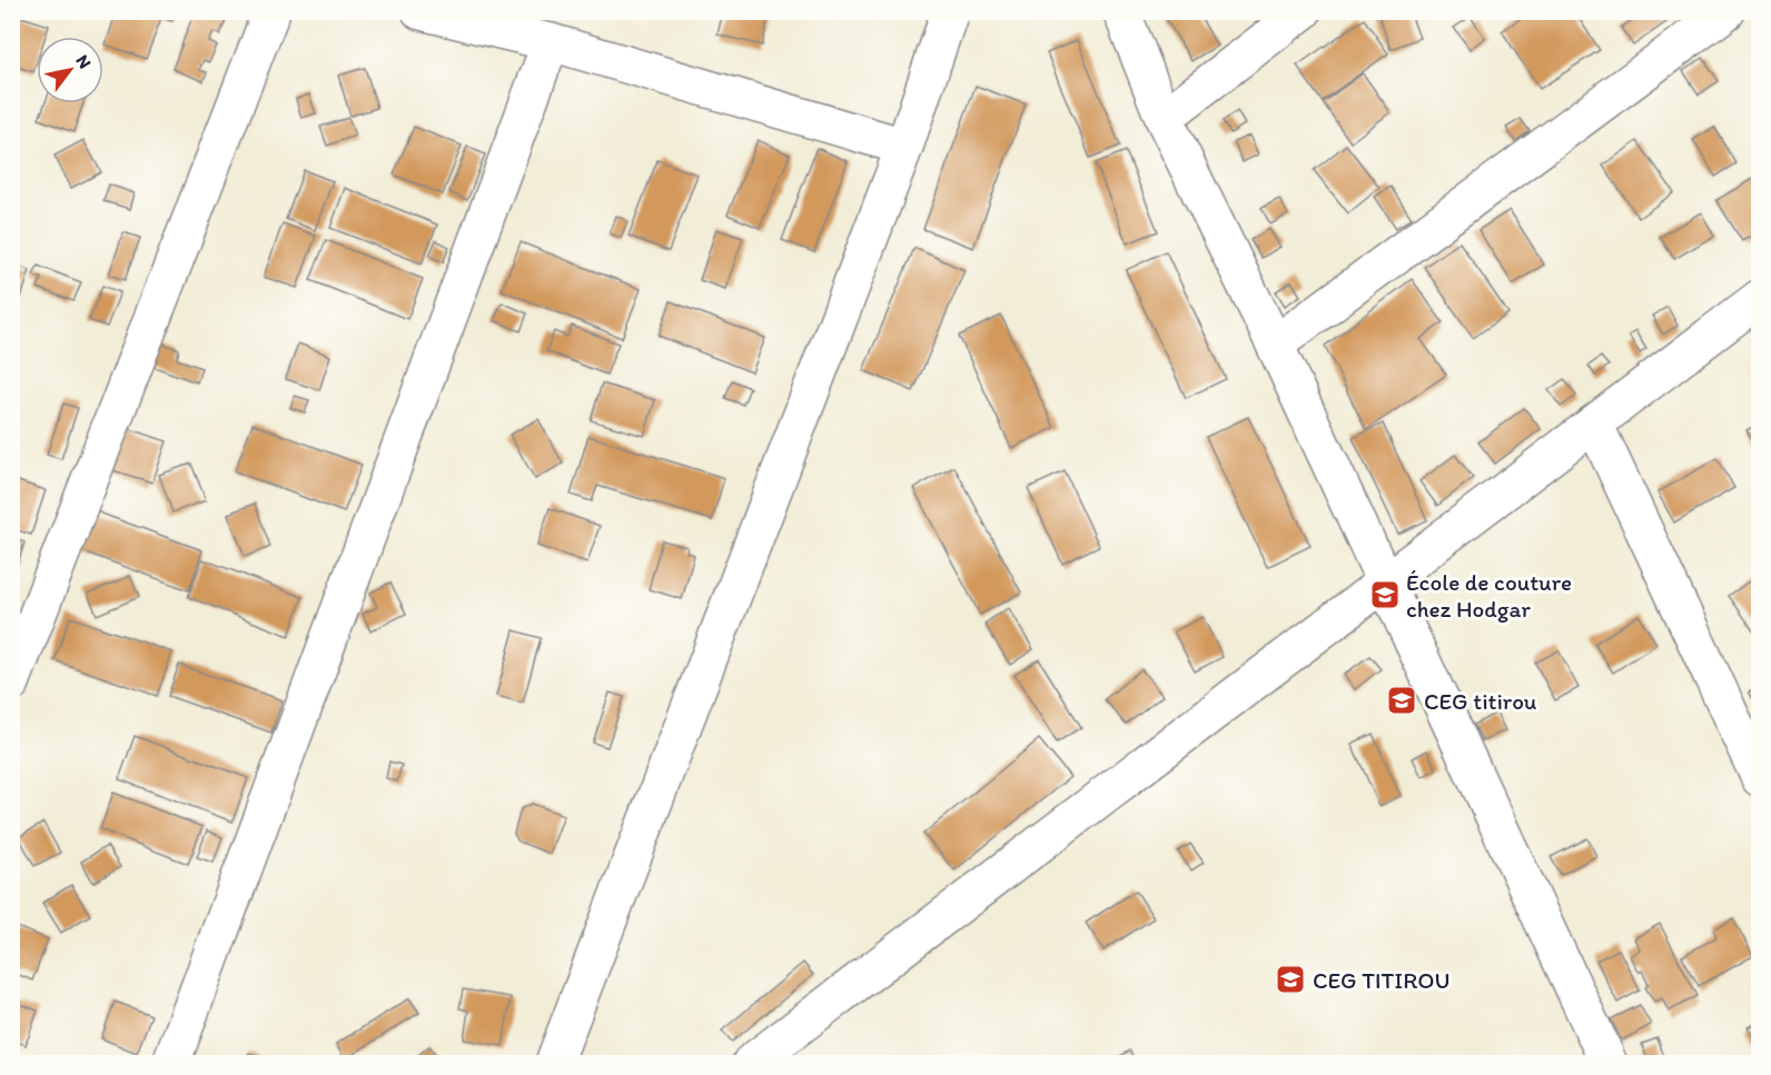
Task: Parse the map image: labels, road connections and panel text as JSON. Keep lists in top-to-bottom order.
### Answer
{
  "places": {
    "school or university": ["École de couture chez Hodgar", "CEG titirou", "CEG TITIROU"]
  },
  "north": "top right"
}
